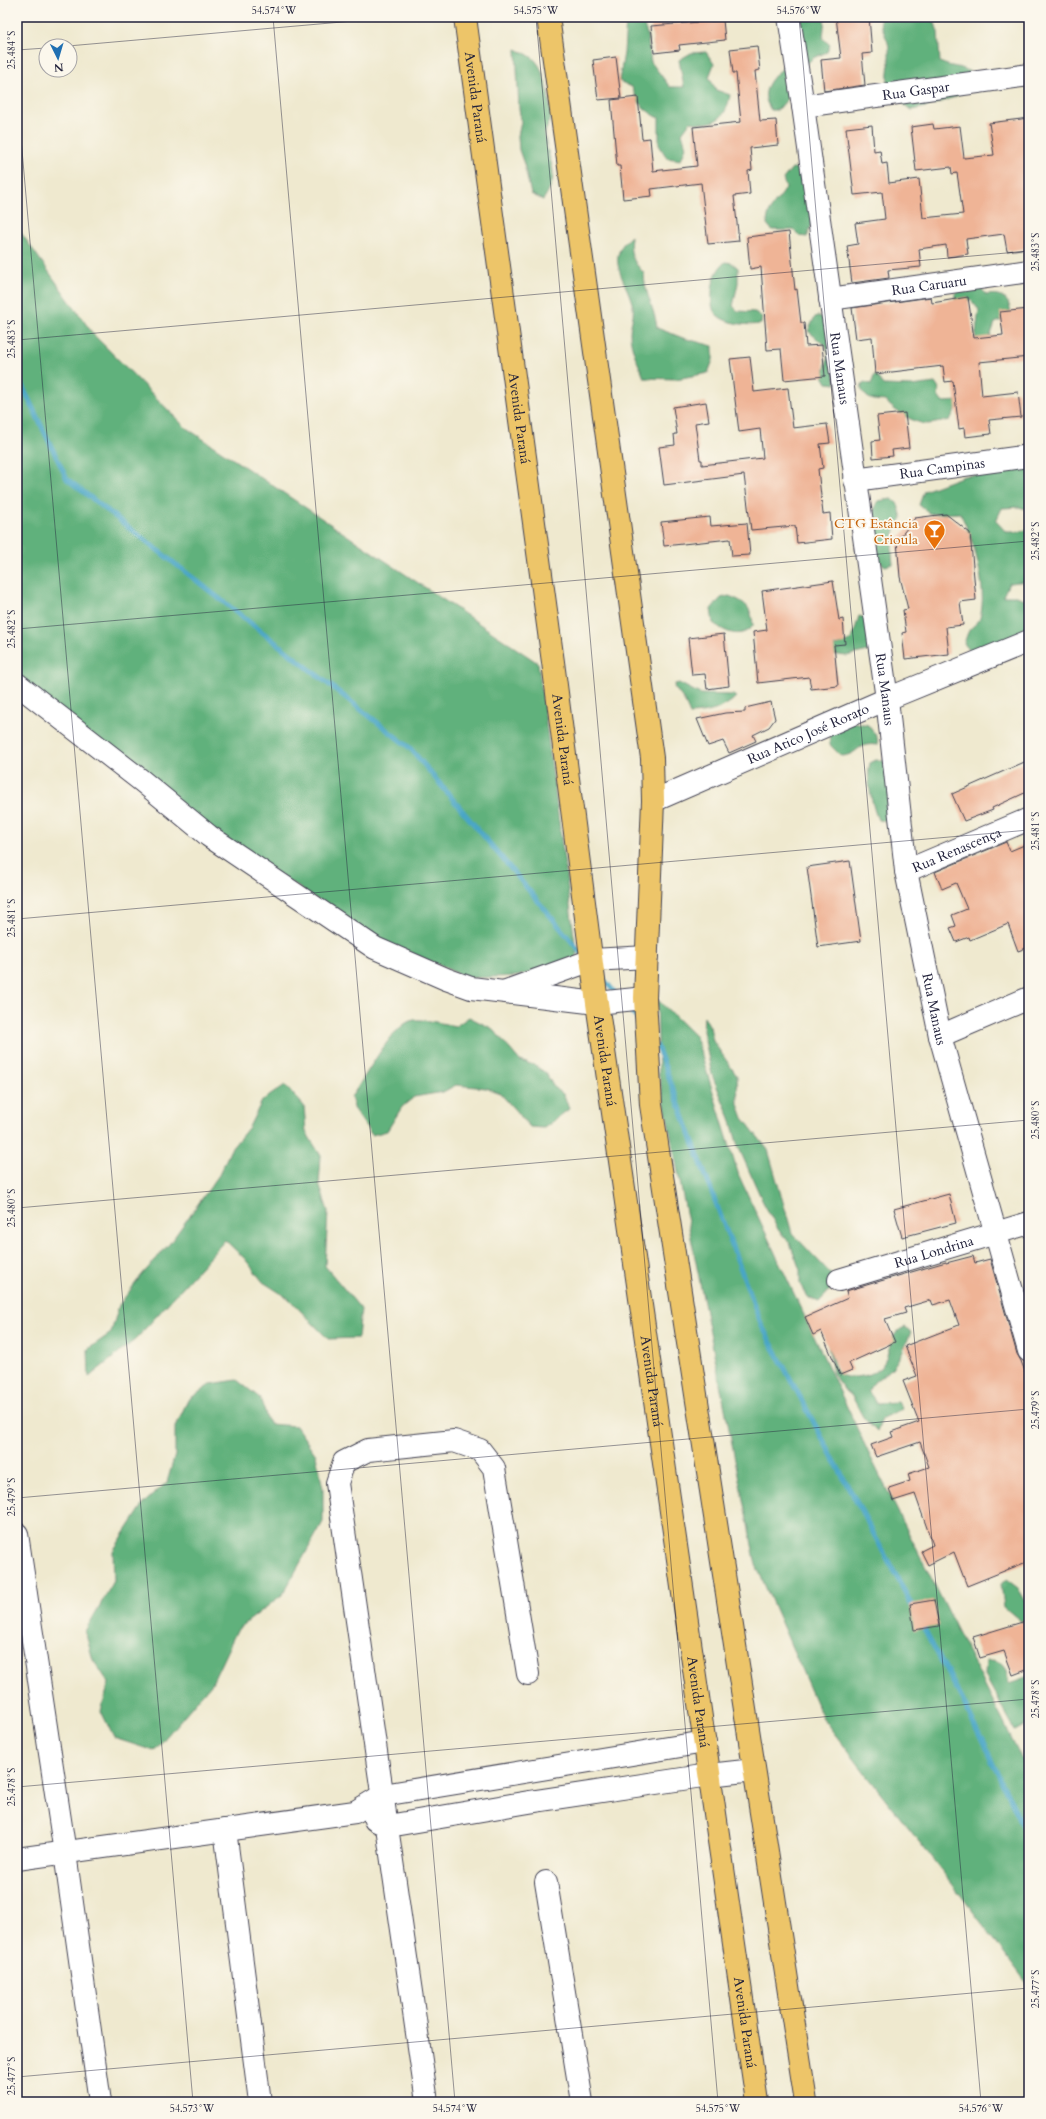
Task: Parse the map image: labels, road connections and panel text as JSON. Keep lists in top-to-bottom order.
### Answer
{
  "streets": {
    "main road": ["Avenida Paraná"],
    "street": [
      "Rua Gaspar",
      "Rua Caruaru",
      "Rua Manaus",
      "Rua Campinas",
      "Rua Atico José Rorato",
      "Rua Renascença",
      "Rua Londrina"
    ]
  },
  "crossings": [
    ["Rua Gaspar", "Rua Manaus"],
    ["Rua Caruaru", "Rua Manaus"],
    ["Rua Manaus", "Rua Campinas"],
    ["Rua Manaus", "Rua Atico José Rorato"],
    ["Rua Manaus", "Rua Renascença"],
    ["Rua Manaus", "Rua Londrina"]
  ],
  "places": {
    "bar": ["CTG Estância Crioula"]
  },
  "north": "bottom",
  "coordinates": [
    "54.574°W",
    "54.575°W",
    "54.576°W",
    "25.484°S",
    "25.483°S",
    "25.482°S",
    "25.481°S",
    "25.480°S",
    "25.479°S",
    "25.478°S",
    "25.477°S",
    "54.573°W"
  ]
}
